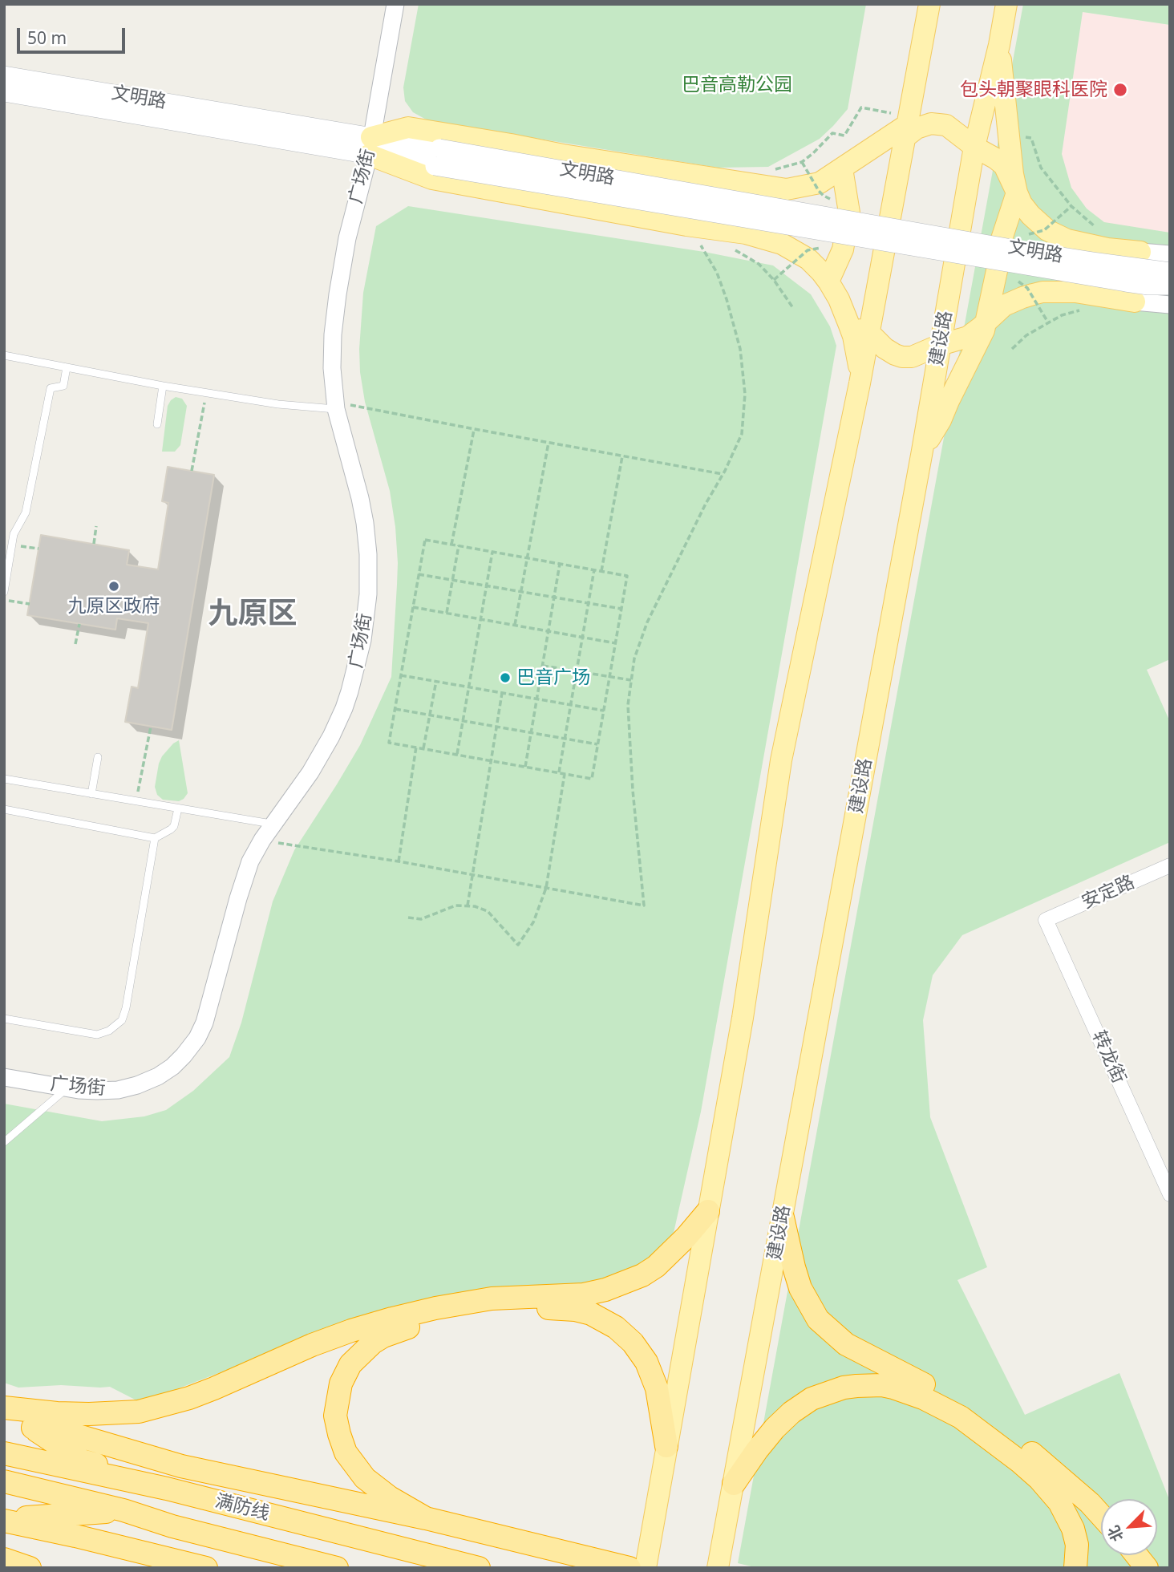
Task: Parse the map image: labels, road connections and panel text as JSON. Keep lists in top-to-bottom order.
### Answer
{
  "streets": {
    "highway": ["满防线"],
    "main road": ["文明路", "建设路"],
    "street": ["广场街", "安定路", "转龙街"]
  },
  "crossings": [
    ["文明路", "广场街"],
    ["安定路", "转龙街"]
  ],
  "districts": ["九原区"],
  "parks": ["巴音高勒公园"],
  "places": ["包头朝聚眼科医院", "九原区政府", "巴音广场"],
  "scale_bar": "50 m",
  "north": "bottom left"
}
